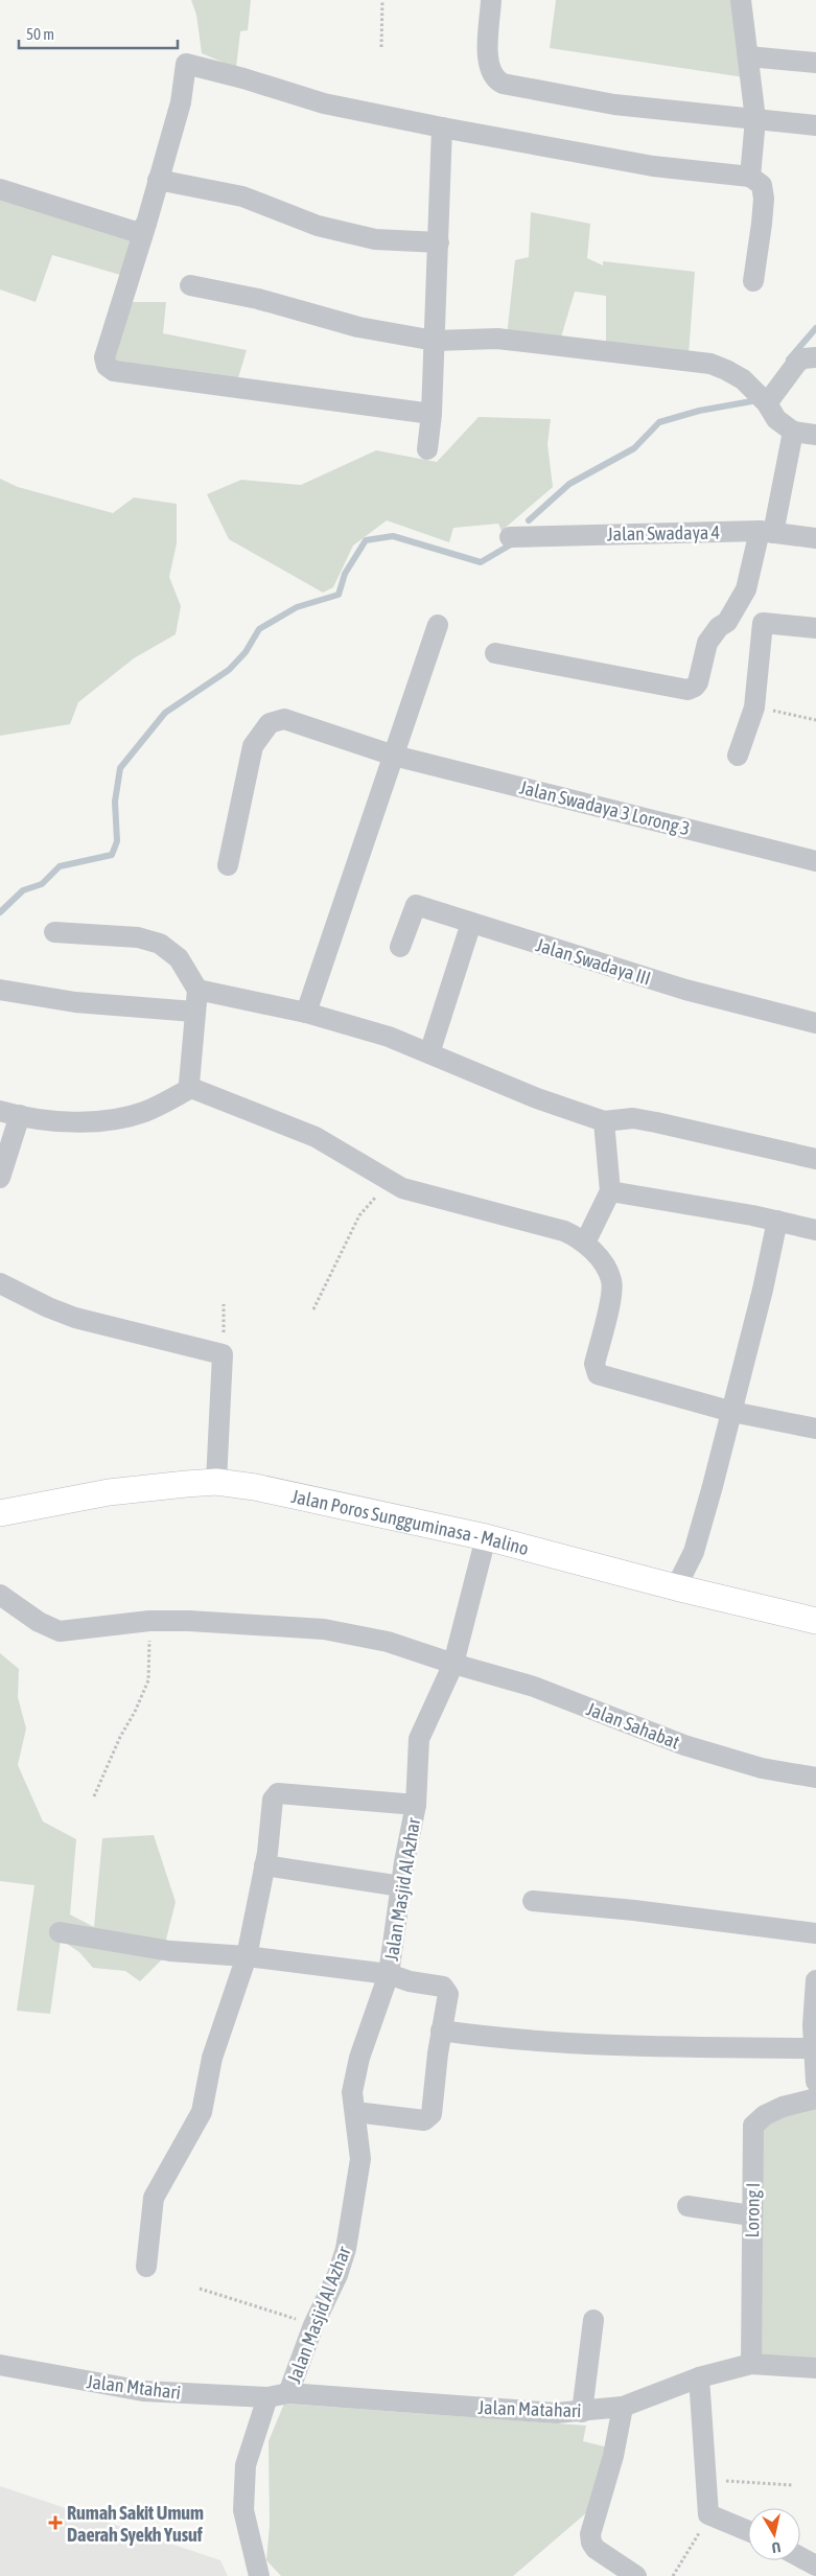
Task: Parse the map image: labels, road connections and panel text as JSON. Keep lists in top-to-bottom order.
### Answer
{
  "streets": {
    "main road": ["Jalan Poros Sungguminasa - Malino"],
    "street": [
      "Jalan Swadaya 4",
      "Jalan Swadaya 3 Lorong 3",
      "Jalan Swadaya III",
      "Jalan Sahabat",
      "Jalan Masjid Al Azhar",
      "Lorong I",
      "Jalan Mtahari",
      "Jalan Matahari"
    ]
  },
  "crossings": [
    ["Jalan Poros Sungguminasa - Malino", "Jalan Masjid Al Azhar"],
    ["Jalan Sahabat", "Jalan Masjid Al Azhar"],
    ["Jalan Masjid Al Azhar", "Jalan Mtahari"],
    ["Jalan Masjid Al Azhar", "Jalan Matahari"],
    ["Lorong I", "Jalan Matahari"],
    ["Jalan Mtahari", "Jalan Matahari"]
  ],
  "places": {
    "health": ["Rumah Sakit Umum Daerah Syekh Yusuf"]
  },
  "scale_bar": "50 m",
  "north": "bottom"
}
